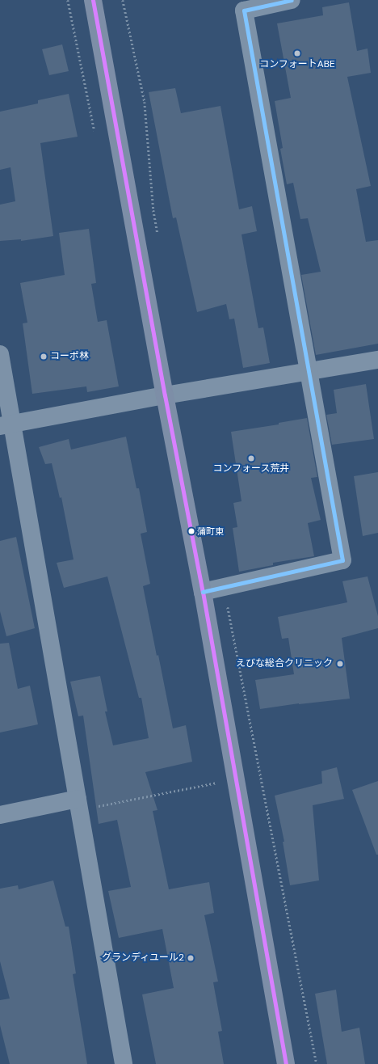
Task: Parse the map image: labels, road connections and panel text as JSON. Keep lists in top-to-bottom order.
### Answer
{
  "places": [
    "コンフォートABE",
    "コーポ林",
    "コンフォース荒井",
    "蒲町東",
    "えびな総合クリニック",
    "グランディユール2"
  ]
}
